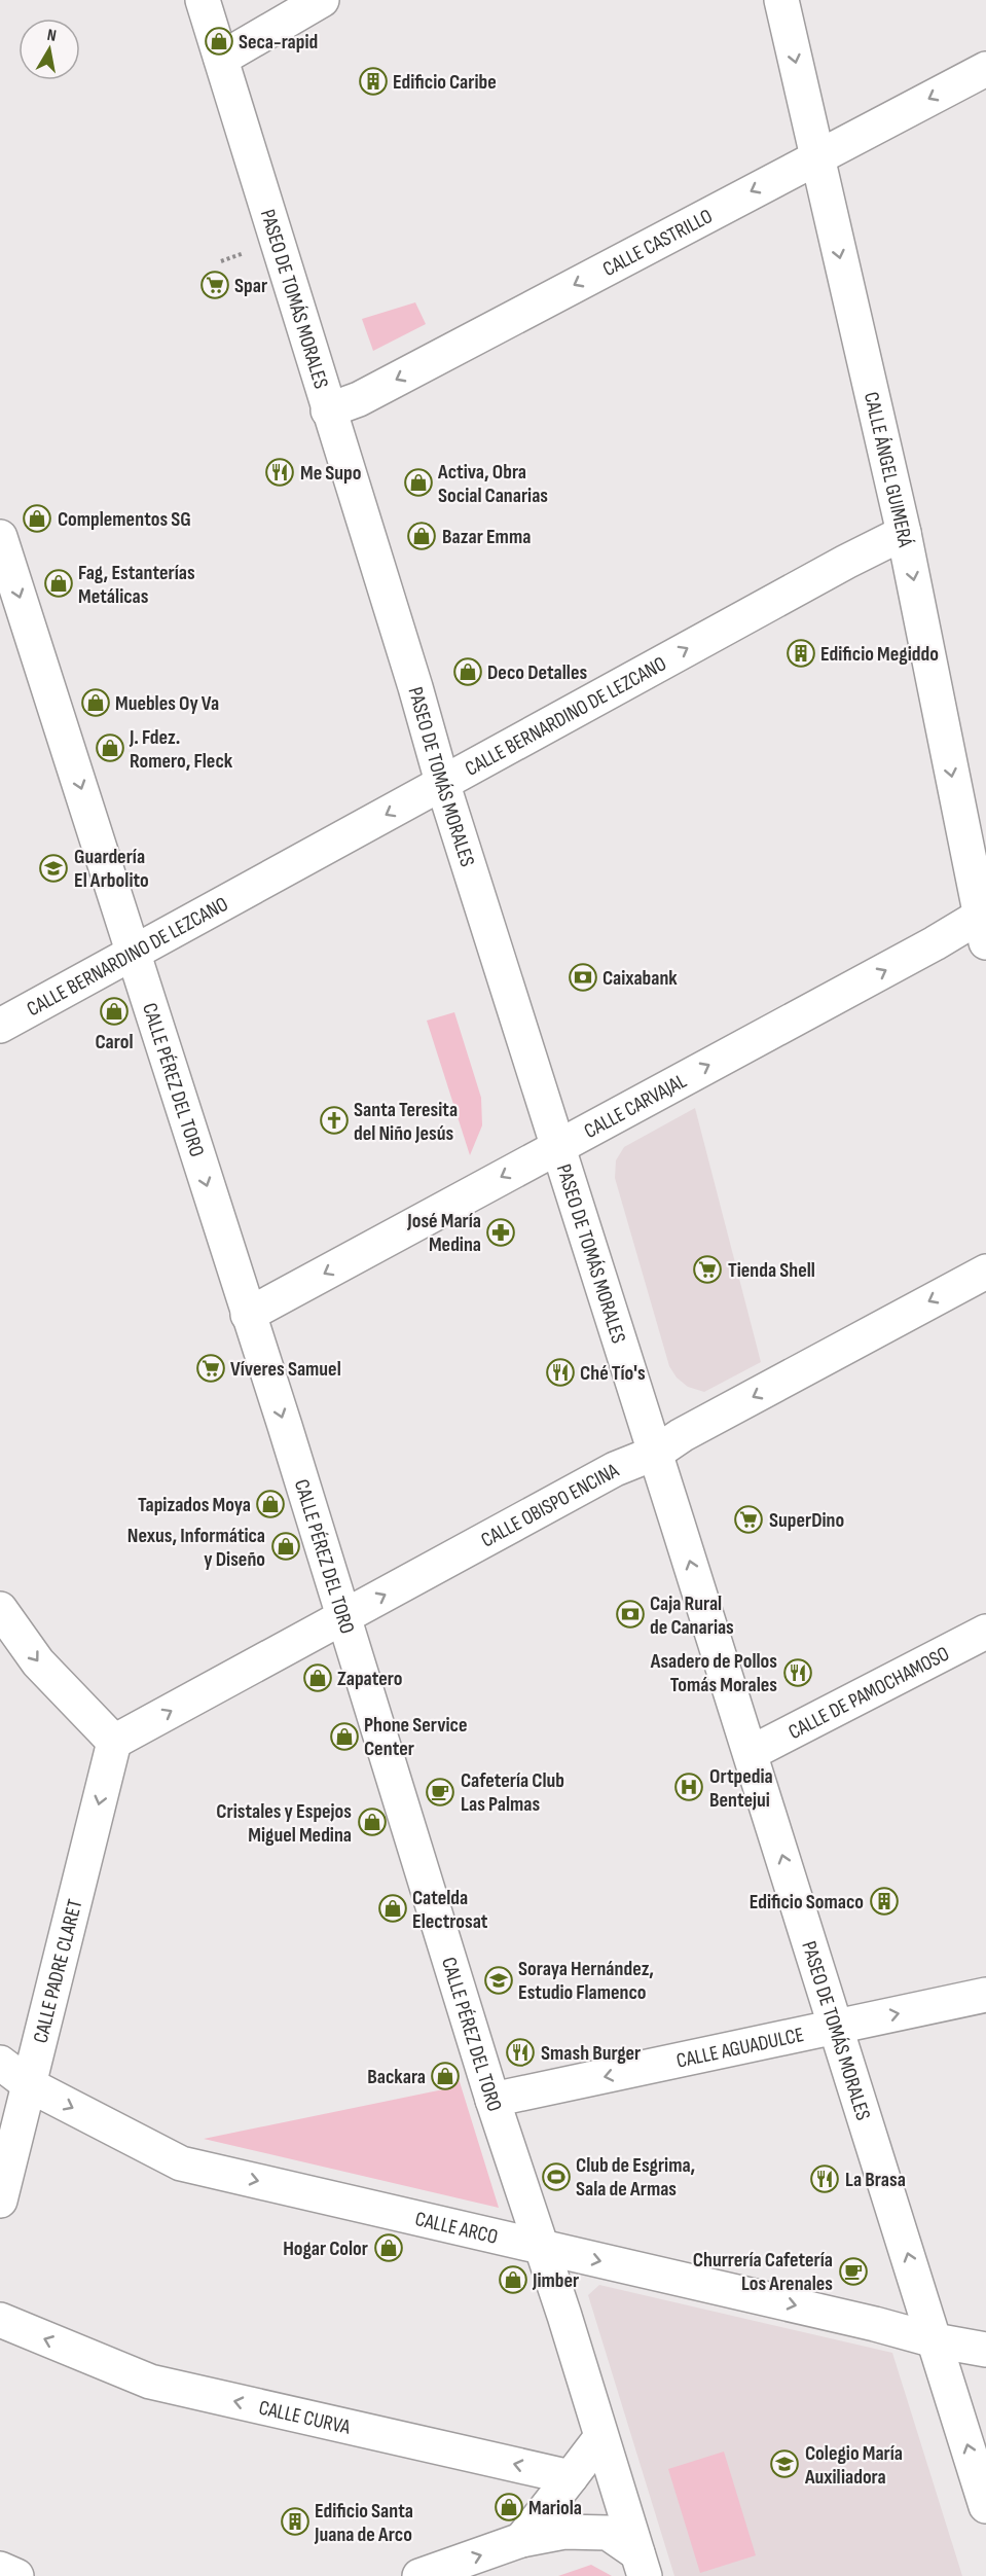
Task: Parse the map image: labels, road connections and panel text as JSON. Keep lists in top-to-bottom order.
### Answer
{
  "streets": {
    "street": [
      "CALLE CASTRILLO",
      "PASEO DE TOMÁS MORALES",
      "CALLE ÁNGEL GUIMERÁ",
      "CALLE BERNARDINO DE LEZCANO",
      "CALLE PÉREZ DEL TORO",
      "CALLE CARVAJAL",
      "CALLE OBISPO ENCINA",
      "CALLE DE PAMOCHAMOSO",
      "CALLE PADRE CLARET",
      "CALLE AGUADULCE",
      "CALLE ARCO",
      "CALLE CURVA"
    ]
  },
  "crossings": [
    ["CALLE CASTRILLO", "PASEO DE TOMÁS MORALES"],
    ["CALLE CASTRILLO", "CALLE ÁNGEL GUIMERÁ"],
    ["PASEO DE TOMÁS MORALES", "CALLE BERNARDINO DE LEZCANO"],
    ["PASEO DE TOMÁS MORALES", "CALLE CARVAJAL"],
    ["PASEO DE TOMÁS MORALES", "CALLE OBISPO ENCINA"],
    ["PASEO DE TOMÁS MORALES", "CALLE DE PAMOCHAMOSO"],
    ["PASEO DE TOMÁS MORALES", "CALLE AGUADULCE"],
    ["PASEO DE TOMÁS MORALES", "CALLE ARCO"],
    ["CALLE ÁNGEL GUIMERÁ", "CALLE BERNARDINO DE LEZCANO"],
    ["CALLE ÁNGEL GUIMERÁ", "CALLE CARVAJAL"],
    ["CALLE BERNARDINO DE LEZCANO", "CALLE PÉREZ DEL TORO"],
    ["CALLE PÉREZ DEL TORO", "CALLE CARVAJAL"],
    ["CALLE PÉREZ DEL TORO", "CALLE OBISPO ENCINA"],
    ["CALLE PÉREZ DEL TORO", "CALLE AGUADULCE"],
    ["CALLE PÉREZ DEL TORO", "CALLE ARCO"],
    ["CALLE OBISPO ENCINA", "CALLE PADRE CLARET"],
    ["CALLE PADRE CLARET", "CALLE ARCO"]
  ],
  "one_way": [
    "CALLE CASTRILLO",
    "PASEO DE TOMÁS MORALES",
    "CALLE ÁNGEL GUIMERÁ",
    "CALLE PÉREZ DEL TORO",
    "CALLE PADRE CLARET",
    "CALLE ARCO",
    "CALLE CURVA"
  ],
  "places": {
    "shop": [
      "Seca-rapid",
      "Activa, Obra Social Canarias",
      "Complementos SG",
      "Bazar Emma",
      "Fag, Estanterías Metálicas",
      "Deco Detalles",
      "Muebles Oy Va",
      "J. Fdez. Romero, Fleck",
      "Carol",
      "Tapizados Moya",
      "Nexus, Informática y Diseño",
      "Zapatero",
      "Phone Service Center",
      "Cristales y Espejos Miguel Medina",
      "Catelda Electrosat",
      "Backara",
      "Hogar Color",
      "Jimber",
      "Mariola"
    ],
    "building": [
      "Edificio Caribe",
      "Edificio Megiddo",
      "Edificio Somaco",
      "Edificio Santa Juana de Arco"
    ],
    "supermarket": [
      "Spar",
      "Tienda Shell",
      "Víveres Samuel",
      "SuperDino"
    ],
    "restaurant": [
      "Me Supo",
      "Ché Tío's",
      "Asadero de Pollos Tomás Morales",
      "Smash Burger",
      "La Brasa"
    ],
    "school or university": ["Guardería El Arbolito", "Soraya Hernández, Estudio Flamenco", "Colegio María Auxiliadora"],
    "bank": ["Caixabank", "Caja Rural de Canarias"],
    "church": ["Santa Teresita del Niño Jesús"],
    "pharmacy": ["José María Medina"],
    "hospital": ["Ortpedia Bentejui"],
    "cafe": ["Cafetería Club Las Palmas", "Churrería Cafetería Los Arenales"],
    "sports": ["Club de Esgrima, Sala de Armas"]
  },
  "north": "top"
}
